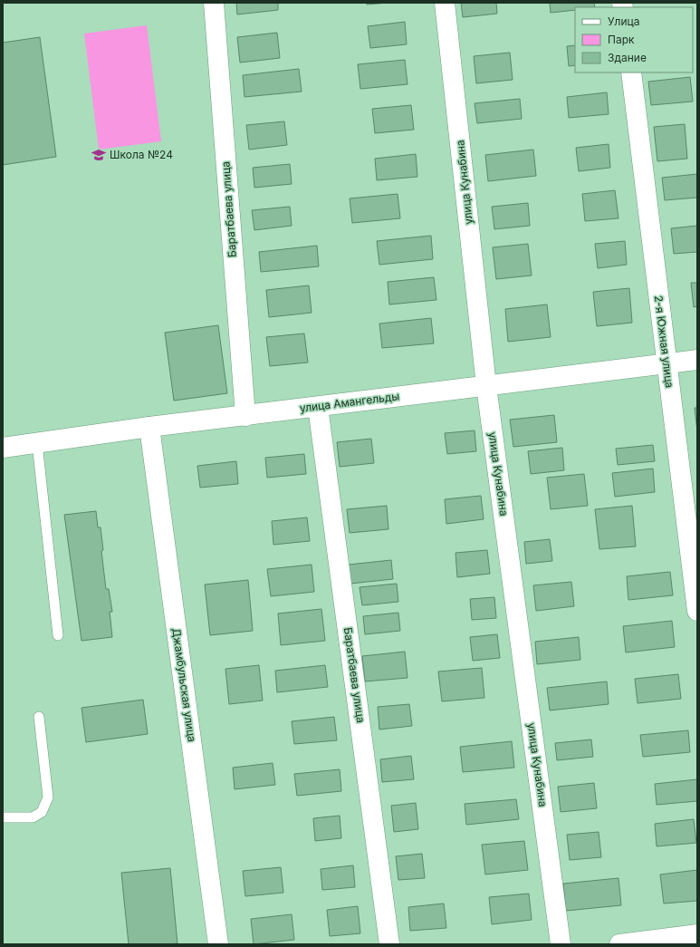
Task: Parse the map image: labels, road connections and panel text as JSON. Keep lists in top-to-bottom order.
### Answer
{
  "streets": {
    "street": [
      "улица Кунабина",
      "Баратбаева улица",
      "2-я Южная улица",
      "улица Амангельды",
      "Джамбульская улица"
    ]
  },
  "crossings": [
    ["улица Кунабина", "улица Амангельды"],
    ["Баратбаева улица", "улица Амангельды"],
    ["2-я Южная улица", "улица Амангельды"],
    ["улица Амангельды", "Джамбульская улица"]
  ],
  "places": {
    "school or university": ["Школа №24"]
  },
  "legend": ["Улица", "Парк", "Здание"]
}
